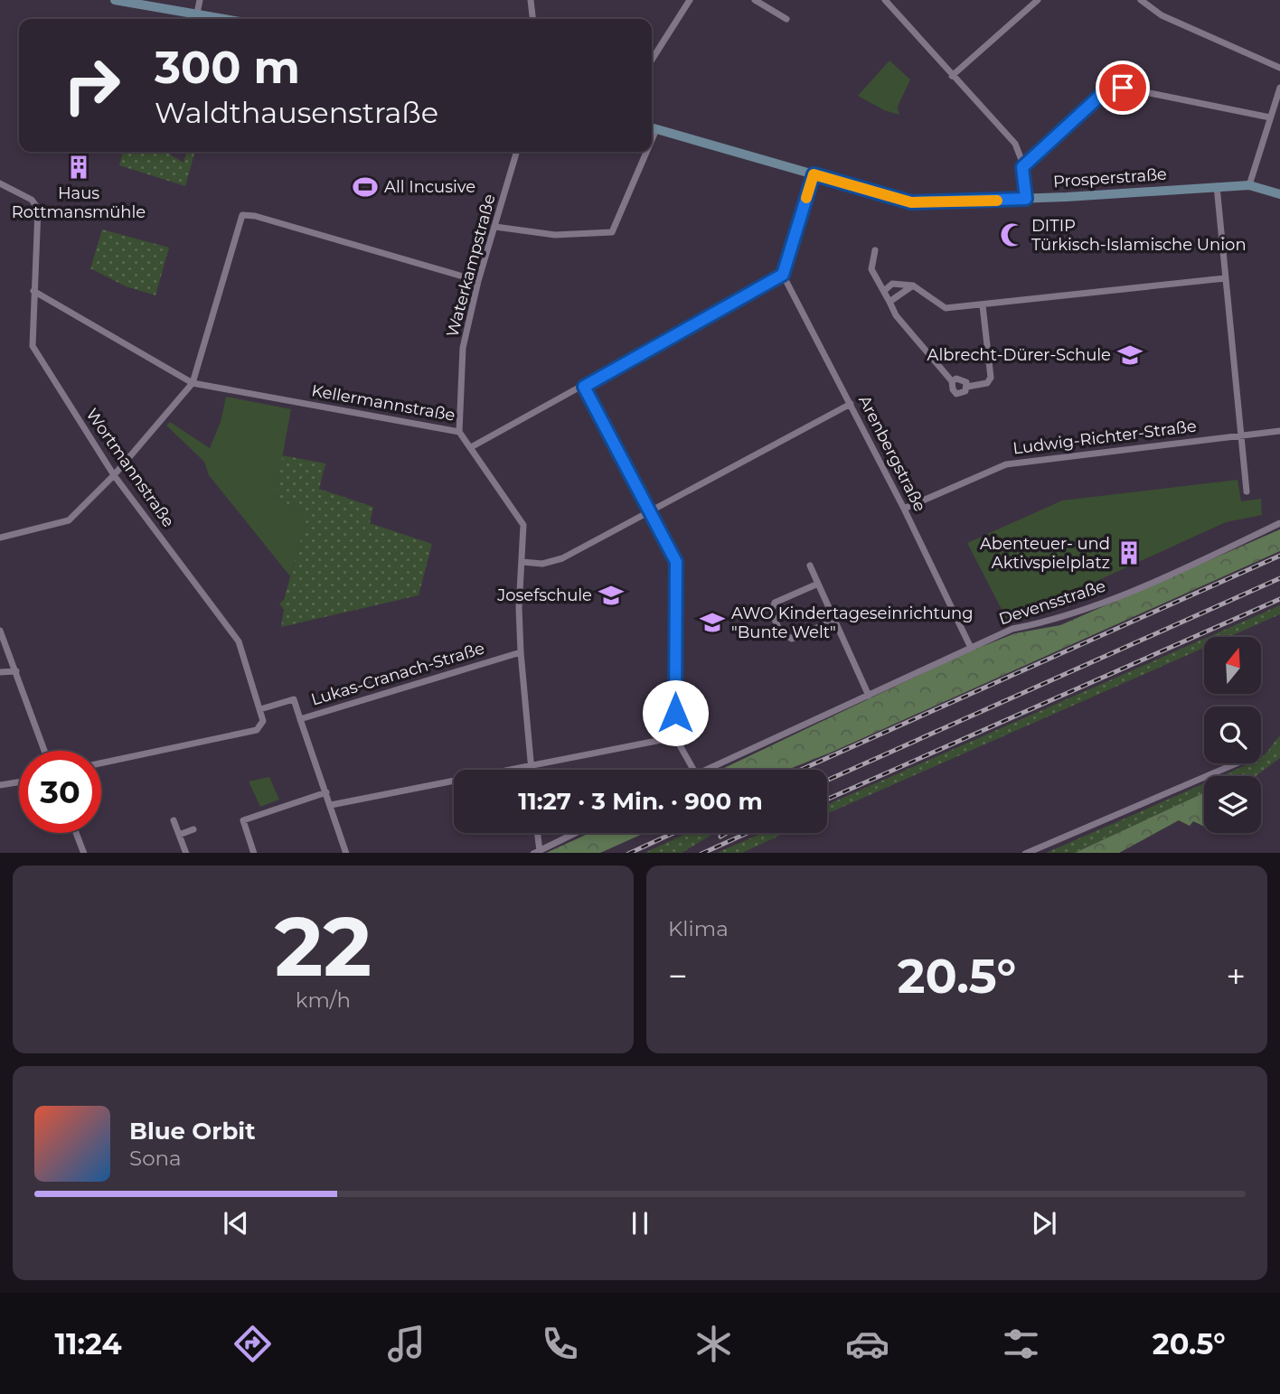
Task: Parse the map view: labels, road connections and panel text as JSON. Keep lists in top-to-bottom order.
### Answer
{
  "streets": {
    "main road": ["Prosperstraße"],
    "street": [
      "Waterkampstraße",
      "Kellermannstraße",
      "Ludwig-Richter-Straße",
      "Arenbergstraße",
      "Wortmannstraße",
      "Devensstraße",
      "Lukas-Cranach-Straße"
    ]
  },
  "crossings": [
    ["Waterkampstraße", "Kellermannstraße"],
    ["Kellermannstraße", "Wortmannstraße"],
    ["Kellermannstraße", "Lukas-Cranach-Straße"],
    ["Ludwig-Richter-Straße", "Arenbergstraße"],
    ["Arenbergstraße", "Devensstraße"],
    ["Wortmannstraße", "Lukas-Cranach-Straße"]
  ],
  "places": {
    "building": ["Haus Rottmansmühle", "Abenteuer- und Aktivspielplatz"],
    "sports": ["All Incusive"],
    "mosque": ["DITIP Türkisch-Islamische Union"],
    "school or university": ["Albrecht-Dürer-Schule", "Josefschule", "AWO Kindertageseinrichtung \"Bunte Welt\""]
  },
  "north": "top",
  "page": {
    "turn": ["300 m", "Waldthausenstraße"],
    "limit": "30",
    "trip": "11:27 · 3 Min. · 900 m",
    "tile": [
      ["22", "km/h"],
      "Klima"
    ],
    "heat": ["−", "20.5°", "+"],
    "song": ["Blue Orbit", "Sona"],
    "tabs": ["11:24", "20.5°"]
  }
}
